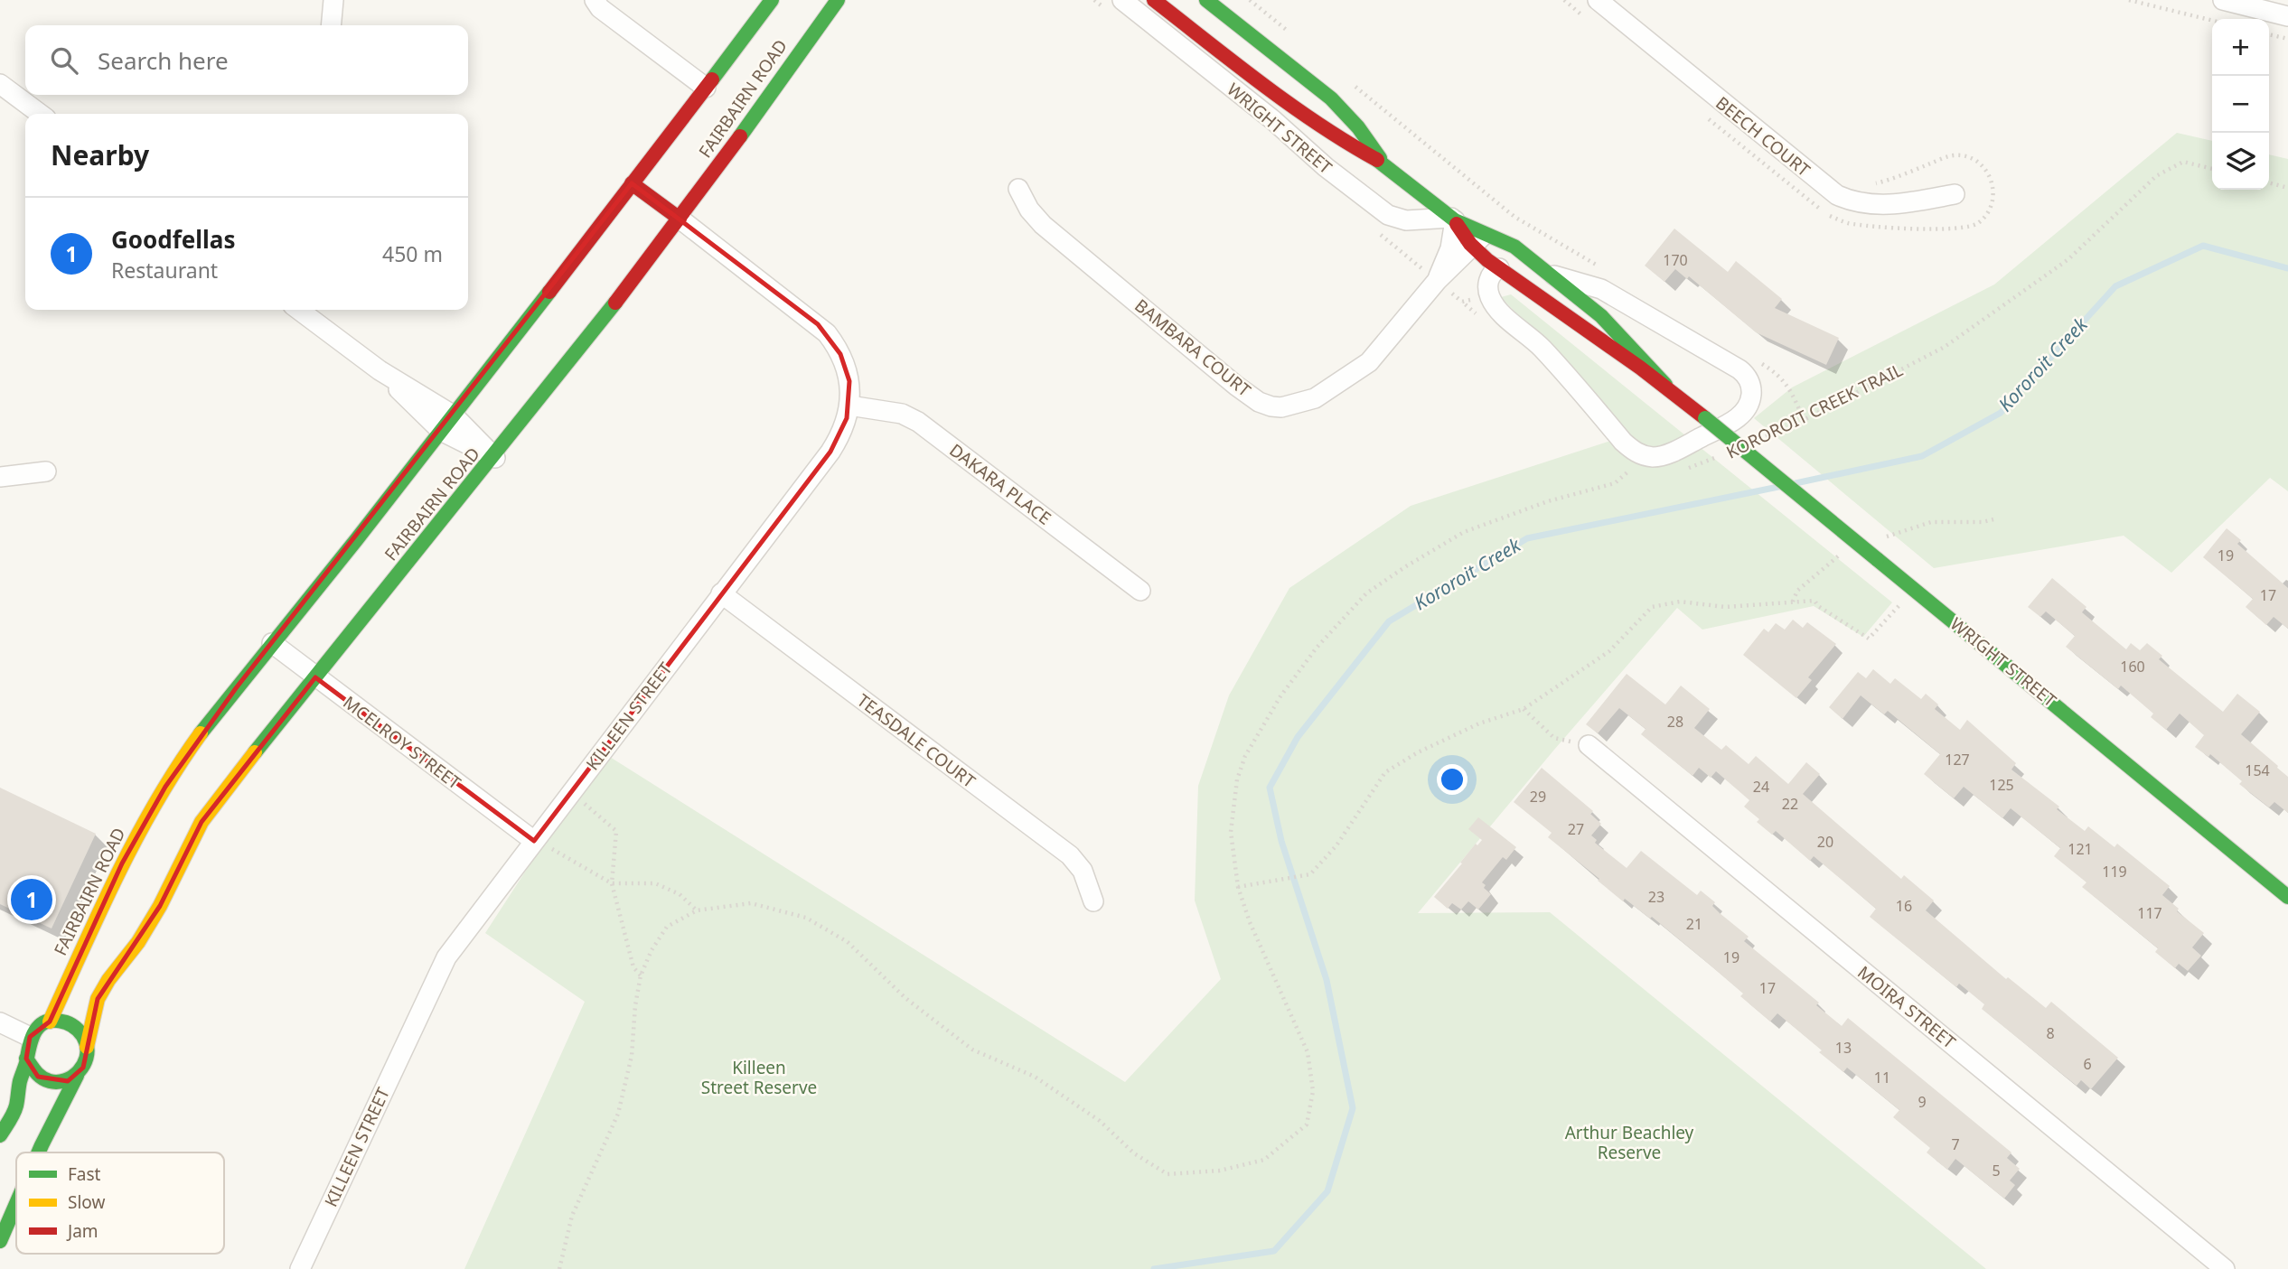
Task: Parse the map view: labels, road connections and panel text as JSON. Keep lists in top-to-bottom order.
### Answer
{
  "streets": {
    "street": [
      "FAIRBAIRN ROAD",
      "WRIGHT STREET",
      "BEECH COURT",
      "BAMBARA COURT",
      "DAKARA PLACE",
      "KILLEEN STREET",
      "TEASDALE COURT",
      "MCELROY STREET",
      "MOIRA STREET"
    ],
    "path": ["KOROROIT CREEK TRAIL"]
  },
  "crossings": [
    ["FAIRBAIRN ROAD", "KILLEEN STREET"],
    ["FAIRBAIRN ROAD", "MCELROY STREET"],
    ["WRIGHT STREET", "BAMBARA COURT"],
    ["DAKARA PLACE", "KILLEEN STREET"],
    ["KILLEEN STREET", "TEASDALE COURT"],
    ["KILLEEN STREET", "MCELROY STREET"]
  ],
  "water": ["Kororoit Creek"],
  "parks": ["Killeen Street Reserve", "Arthur Beachley Reserve"],
  "house_numbers": [
    "170",
    "19",
    "17",
    "160",
    "28",
    "127",
    "154",
    "125",
    "24",
    "29",
    "22",
    "27",
    "20",
    "121",
    "119",
    "23",
    "16",
    "117",
    "21",
    "19",
    "17",
    "8",
    "13",
    "6",
    "11",
    "9",
    "7",
    "5"
  ],
  "legend": ["Fast", "Slow", "Jam"],
  "page": {
    "map_buttons": ["+", "−"],
    "search": "Search here",
    "heading": "Nearby",
    "list": [
      {
        "mark": "1",
        "name": "Goodfellas",
        "note": "Restaurant",
        "value": "450 m"
      }
    ],
    "pins": "1"
  }
}
